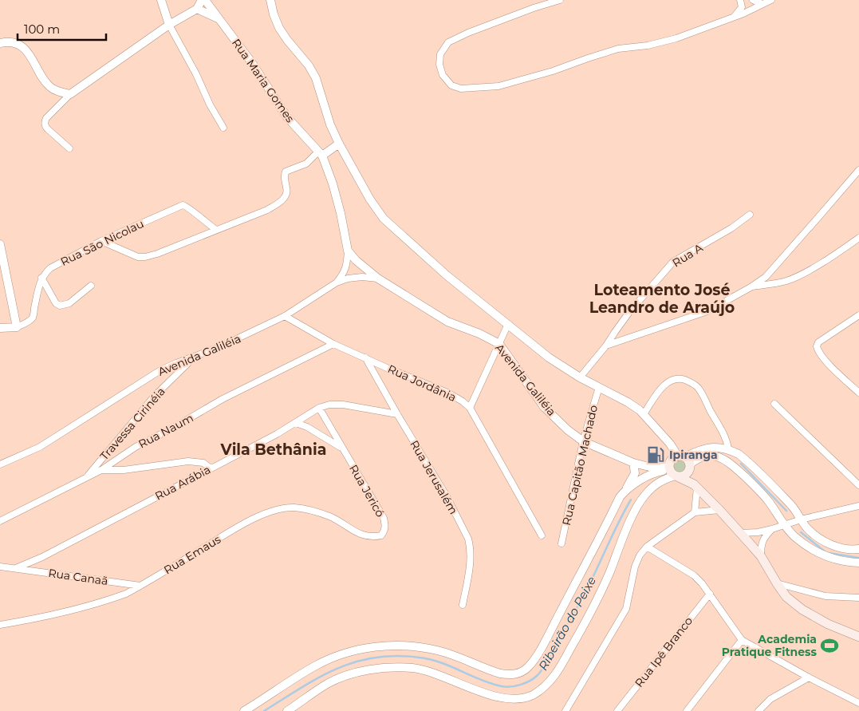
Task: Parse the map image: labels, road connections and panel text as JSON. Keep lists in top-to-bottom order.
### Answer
{
  "streets": {
    "street": [
      "Rua Maria Gomes",
      "Rua São Nicolau",
      "Rua A",
      "Avenida Galiléia",
      "Rua Jordânia",
      "Travessa Cirinéia",
      "Rua Naum",
      "Rua Capitão Machado",
      "Rua Jerusalém",
      "Rua Arábia",
      "Rua Jericó",
      "Rua Emaus",
      "Rua Canaã",
      "Rua Ipê Branco"
    ]
  },
  "crossings": [
    ["Rua Maria Gomes", "Avenida Galiléia"],
    ["Avenida Galiléia", "Rua Jordânia"],
    ["Avenida Galiléia", "Travessa Cirinéia"],
    ["Avenida Galiléia", "Rua Capitão Machado"],
    ["Rua Jordânia", "Rua Naum"],
    ["Rua Jordânia", "Rua Jerusalém"],
    ["Travessa Cirinéia", "Rua Naum"],
    ["Rua Jerusalém", "Rua Arábia"],
    ["Rua Arábia", "Rua Jericó"],
    ["Rua Arábia", "Rua Canaã"],
    ["Rua Jericó", "Rua Emaus"],
    ["Rua Emaus", "Rua Canaã"]
  ],
  "districts": ["Loteamento José Leandro de Araújo", "Vila Bethânia"],
  "water": ["Ribeirão do Peixe"],
  "places": {
    "fuel station": ["Ipiranga"],
    "sports": ["Academia Pratique Fitness"]
  },
  "scale_bar": "100 m"
}
